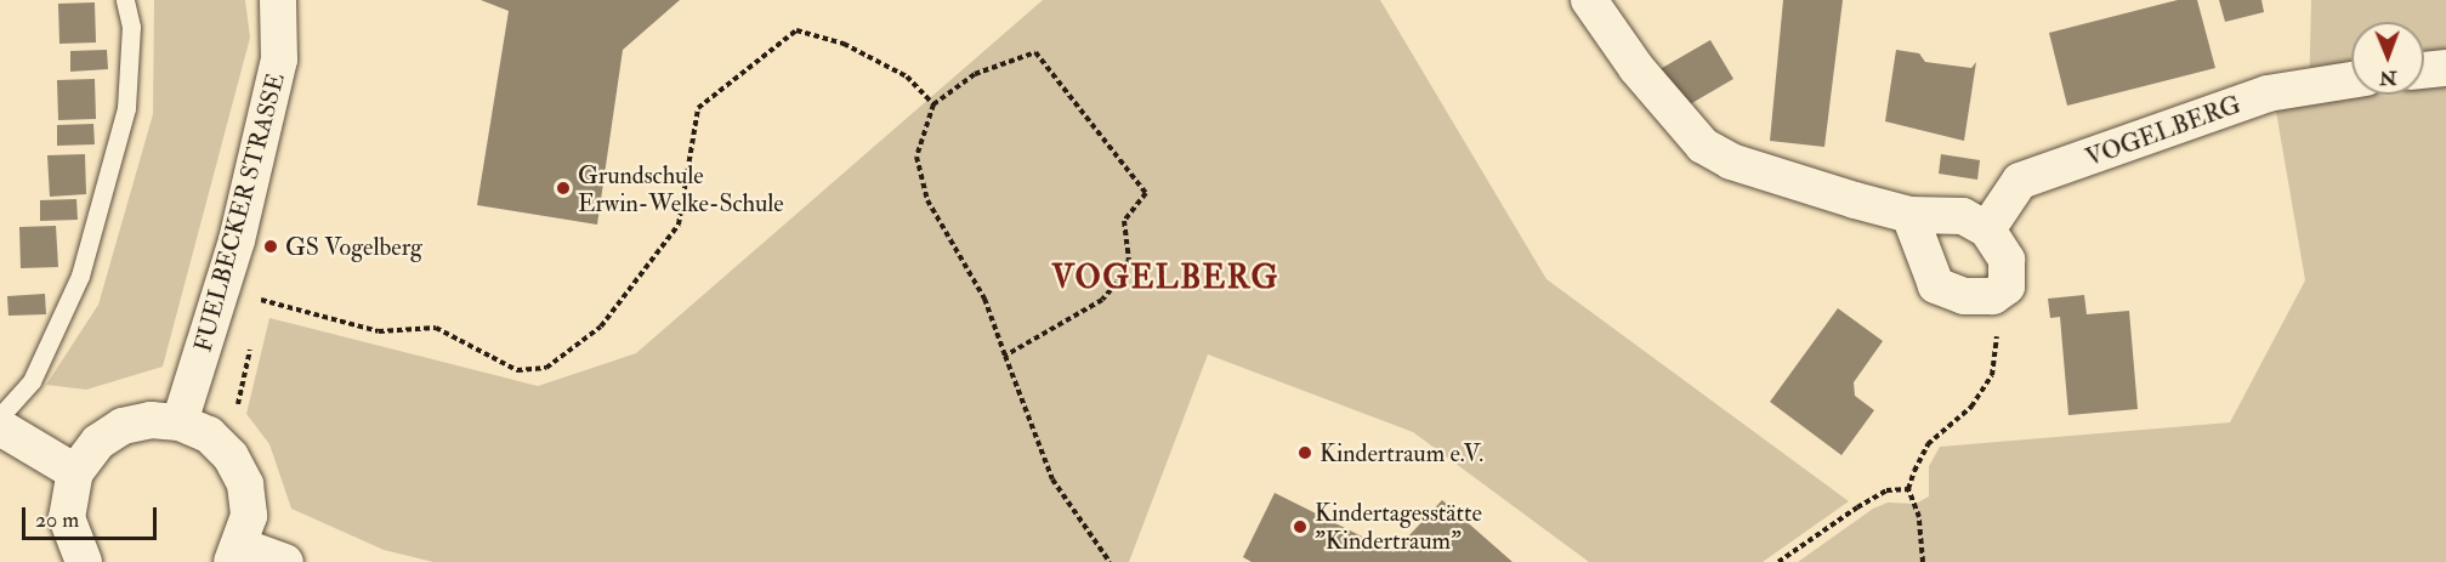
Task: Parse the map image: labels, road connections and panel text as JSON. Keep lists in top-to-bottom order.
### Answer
{
  "streets": {
    "street": ["VOGELBERG", "FUELBECKER STRASSE"]
  },
  "districts": ["VOGELBERG"],
  "places": [
    "Grundschule Erwin-Welke-Schule",
    "GS Vogelberg",
    "Kindertraum e.V.",
    "Kindertagesstätte \"Kindertraum\""
  ],
  "scale_bar": "20 m",
  "north": "bottom"
}
